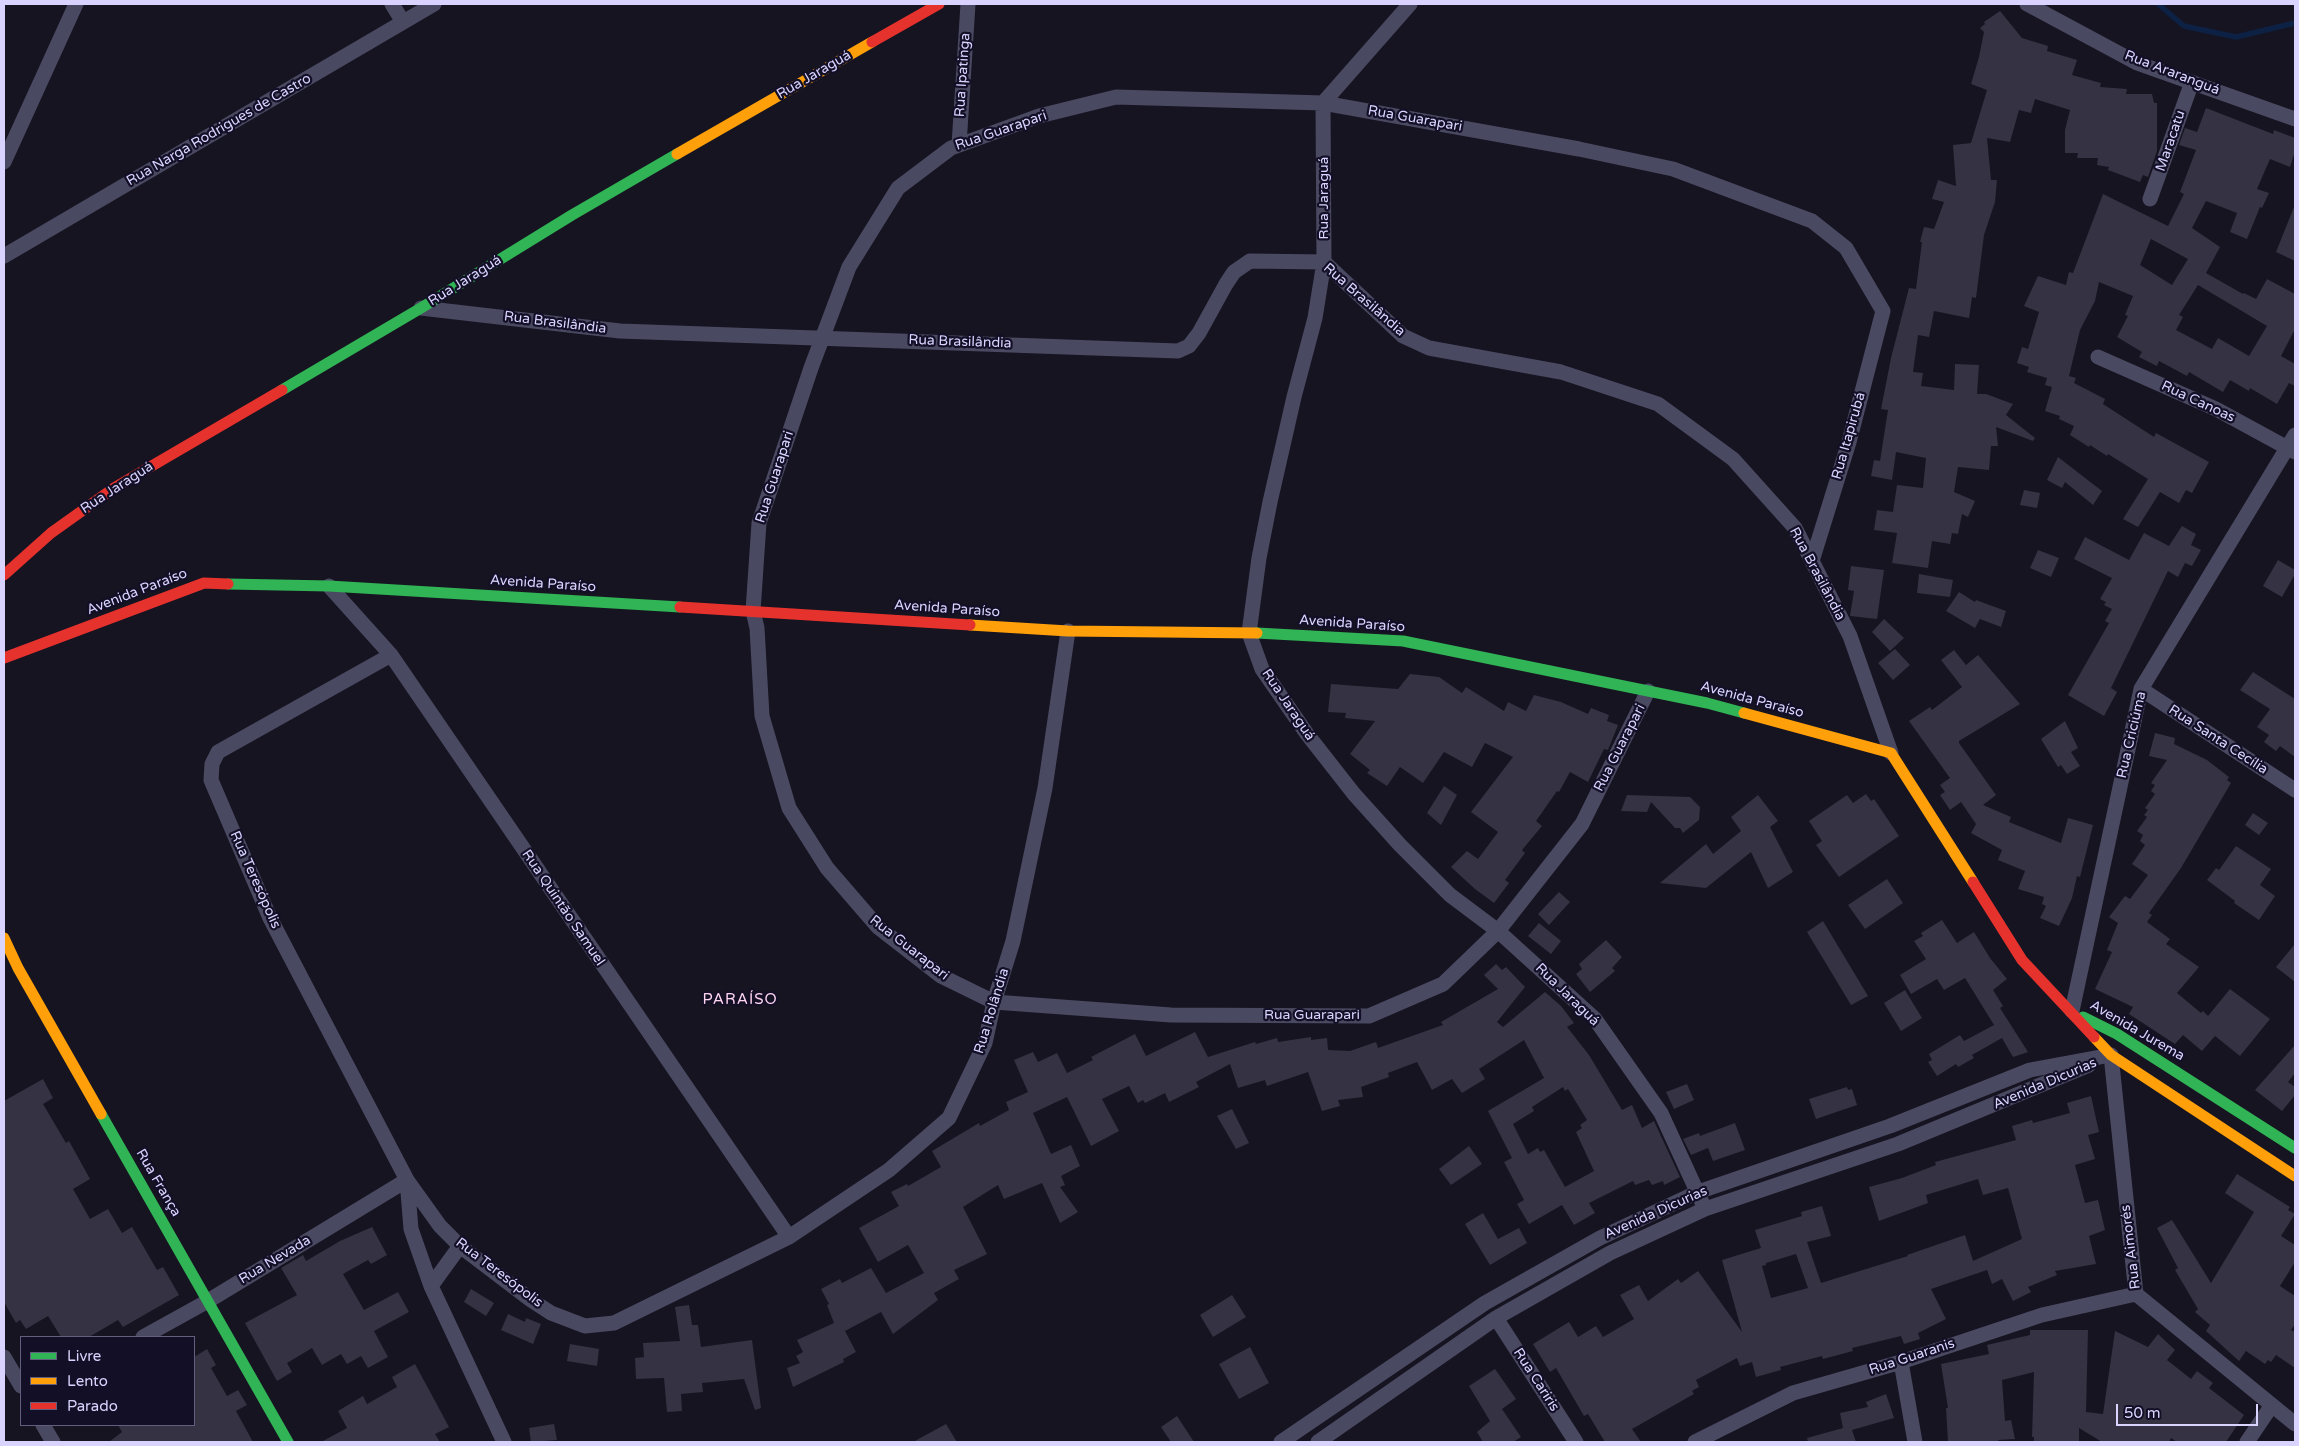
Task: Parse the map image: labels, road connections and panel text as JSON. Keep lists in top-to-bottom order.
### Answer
{
  "streets": {
    "main road": [
      "Rua Jaraguá",
      "Rua Brasilândia",
      "Avenida Paraíso",
      "Avenida Jurema",
      "Rua França"
    ],
    "street": [
      "Rua Araranguá",
      "Rua Ipatinga",
      "Rua Guarapari",
      "Rua Narga Rodrigues de Castro",
      "Maracatu",
      "Rua Canoas",
      "Rua Itapirubá",
      "Rua Criciúma",
      "Rua Santa Cecília",
      "Rua Teresópolis",
      "Rua Quintão Samuel",
      "Rua Rolândia",
      "Avenida Dicurias",
      "Rua Aimorés",
      "Rua Nevada",
      "Rua Guaranis",
      "Rua Cariris"
    ]
  },
  "crossings": [
    ["Rua Araranguá", "Maracatu"],
    ["Rua Jaraguá", "Rua Guarapari"],
    ["Rua Jaraguá", "Rua Brasilândia"],
    ["Rua Jaraguá", "Avenida Paraíso"],
    ["Rua Jaraguá", "Avenida Dicurias"],
    ["Rua Ipatinga", "Rua Guarapari"],
    ["Rua Guarapari", "Rua Brasilândia"],
    ["Rua Guarapari", "Rua Itapirubá"],
    ["Rua Guarapari", "Avenida Paraíso"],
    ["Rua Guarapari", "Rua Rolândia"],
    ["Rua Brasilândia", "Rua Itapirubá"],
    ["Rua Brasilândia", "Avenida Paraíso"],
    ["Rua Brasilândia", "Rua Criciúma"],
    ["Rua Brasilândia", "Avenida Jurema"],
    ["Rua Canoas", "Rua Criciúma"],
    ["Avenida Paraíso", "Rua Quintão Samuel"],
    ["Avenida Paraíso", "Rua Rolândia"],
    ["Rua Criciúma", "Rua Santa Cecília"],
    ["Rua Criciúma", "Avenida Jurema"],
    ["Rua Teresópolis", "Rua Quintão Samuel"],
    ["Rua Teresópolis", "Rua Rolândia"],
    ["Rua Teresópolis", "Rua Nevada"],
    ["Rua Quintão Samuel", "Rua Rolândia"],
    ["Avenida Jurema", "Avenida Dicurias"],
    ["Avenida Jurema", "Rua Aimorés"],
    ["Avenida Dicurias", "Rua Aimorés"],
    ["Avenida Dicurias", "Rua Cariris"],
    ["Rua França", "Rua Nevada"],
    ["Rua Aimorés", "Rua Guaranis"]
  ],
  "districts": ["PARAÍSO"],
  "legend": ["Livre", "Lento", "Parado"],
  "scale_bar": "50 m"
}
